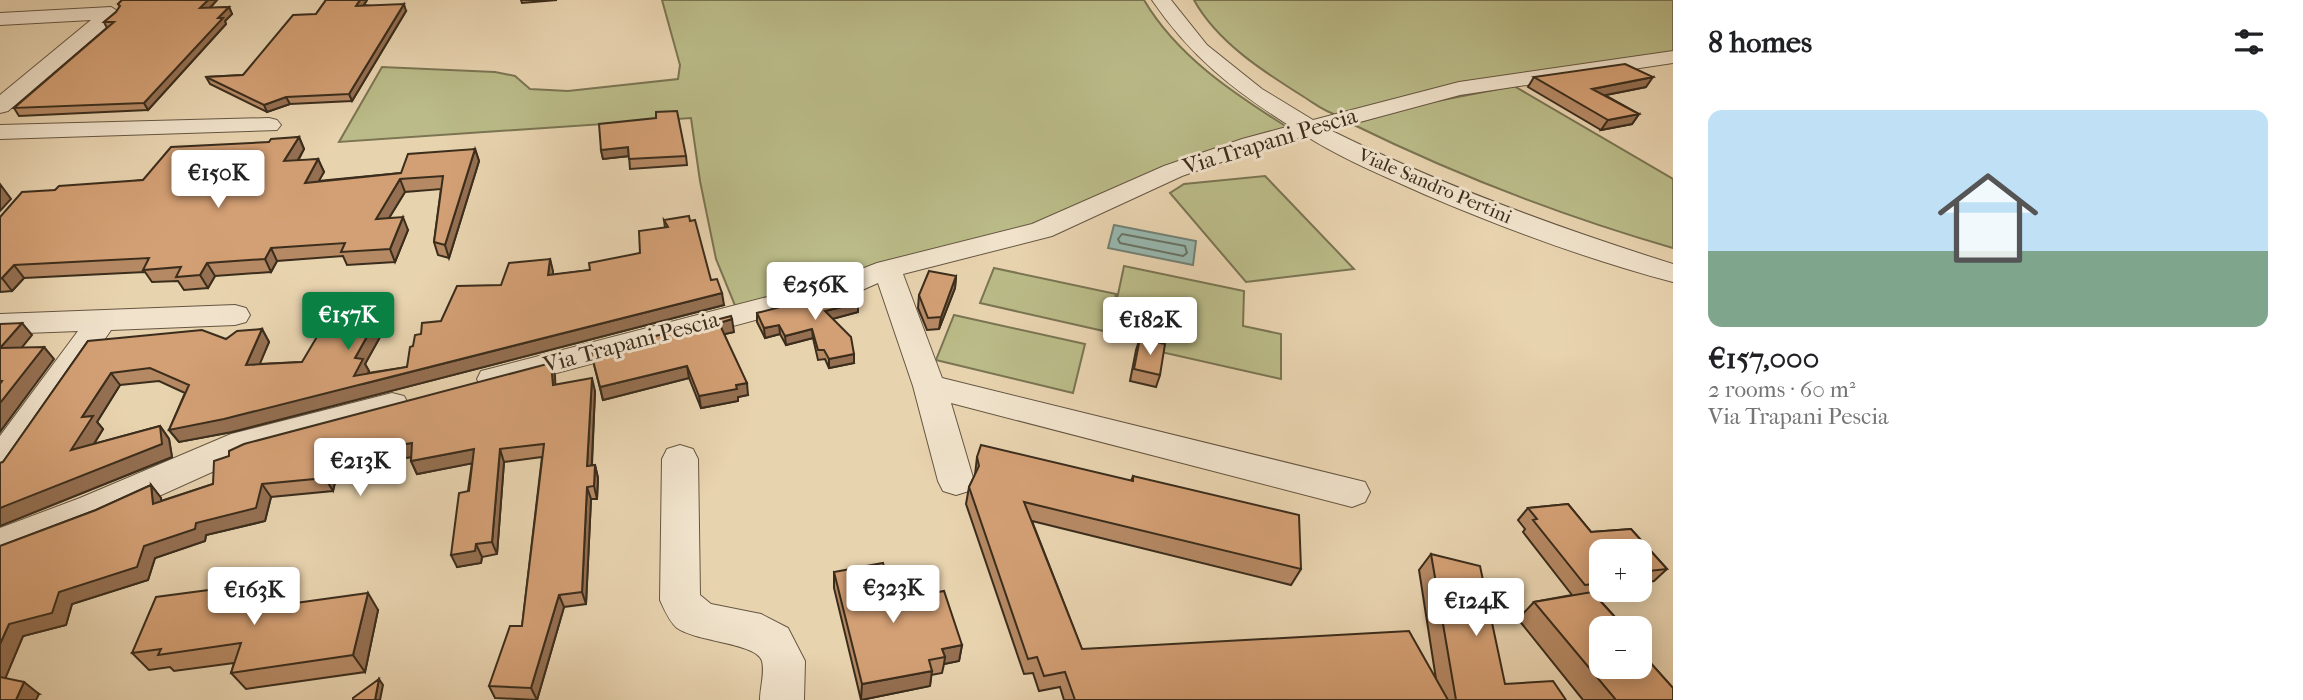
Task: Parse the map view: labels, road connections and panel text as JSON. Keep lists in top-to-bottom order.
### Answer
{
  "streets": {
    "street": ["Via Trapani Pescia", "Viale Sandro Pertini"]
  },
  "crossings": [
    ["Via Trapani Pescia", "Viale Sandro Pertini"]
  ],
  "page": {
    "heading": "8 homes",
    "list": [
      {
        "name": "€157,000",
        "note": "2 rooms · 60 m² · Via Trapani Pescia"
      }
    ],
    "price": [
      "€150K",
      "€256K",
      "€157K",
      "€182K",
      "€213K",
      "€323K",
      "€163K",
      "€124K"
    ],
    "map_buttons": ["+", "−"]
  }
}
